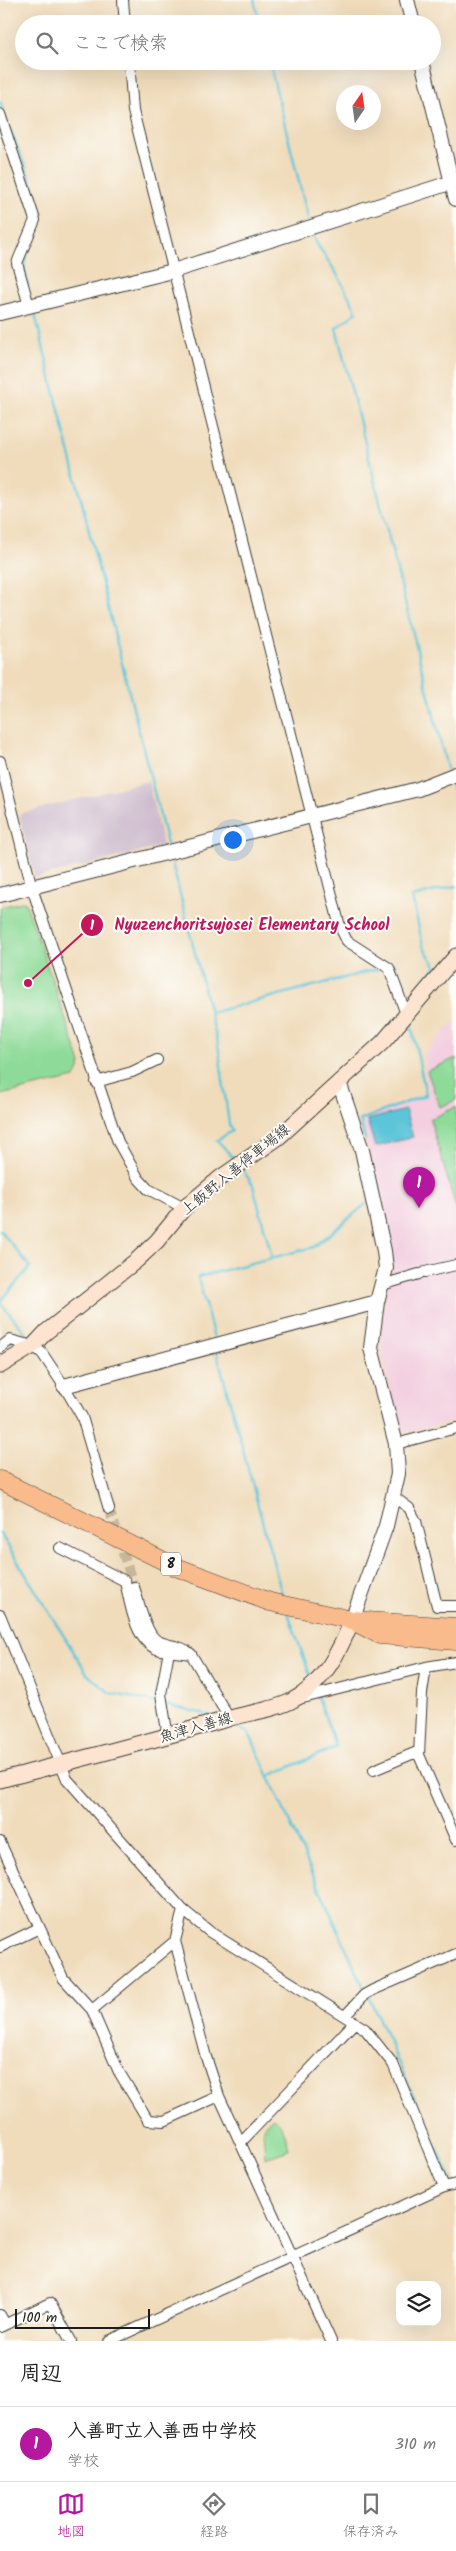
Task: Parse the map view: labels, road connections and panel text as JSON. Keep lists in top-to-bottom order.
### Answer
{
  "streets": {
    "highway": ["8"],
    "main road": ["上飯野入善停車場線", "魚津入善線"]
  },
  "crossings": [
    ["8", "魚津入善線"]
  ],
  "places": ["Nyuzenchoritsujosei Elementary School"],
  "scale_bar": "100 m",
  "north": "top",
  "page": {
    "search": "ここで検索",
    "pins": "1",
    "scale": "100 m",
    "heading": "周辺",
    "list": [
      {
        "mark": "1",
        "name": "入善町立入善西中学校",
        "note": "学校",
        "value": "310 m"
      }
    ],
    "nav": ["地図", "経路", "保存済み"]
  }
}
